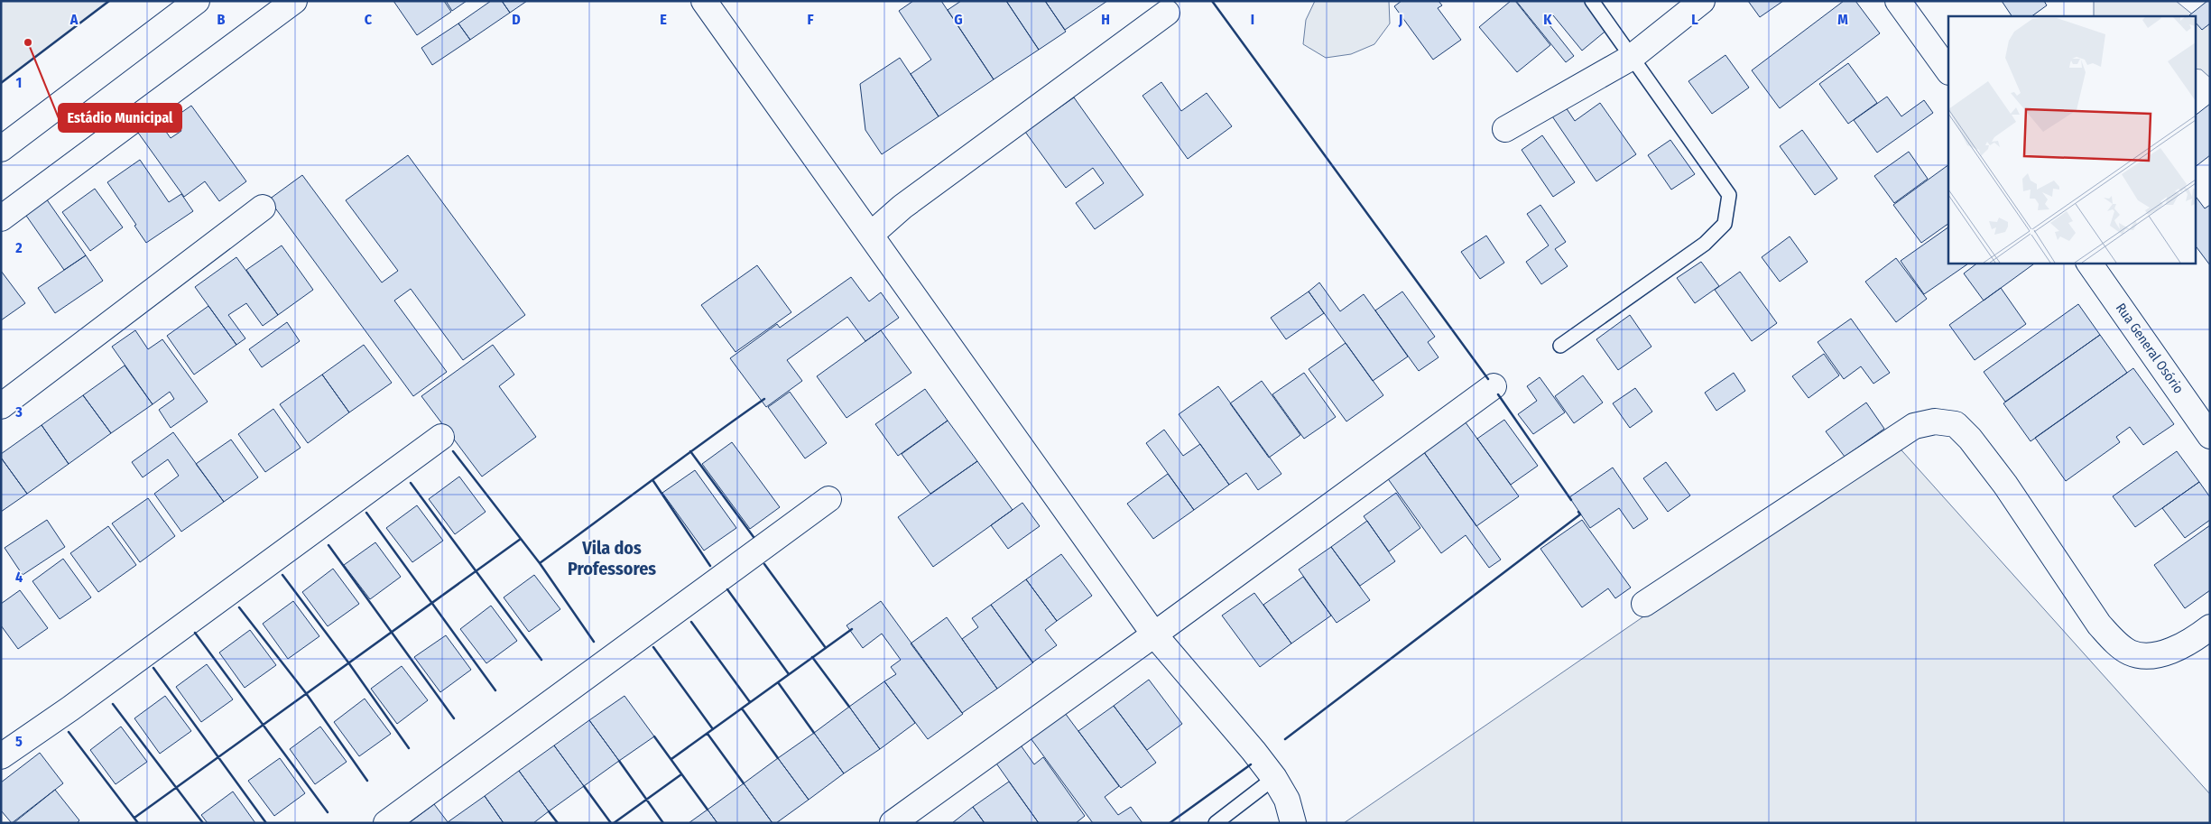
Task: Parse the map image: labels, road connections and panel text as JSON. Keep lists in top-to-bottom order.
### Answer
{
  "streets": {
    "street": ["Rua General Osório"]
  },
  "districts": ["Vila dos Professores"],
  "places": ["Estádio Municipal"],
  "grid": {
    "columns": [
      "A",
      "B",
      "C",
      "D",
      "E",
      "F",
      "G",
      "H",
      "I",
      "J",
      "K",
      "L",
      "M"
    ],
    "rows": [
      "1",
      "2",
      "3",
      "4",
      "5"
    ]
  }
}
